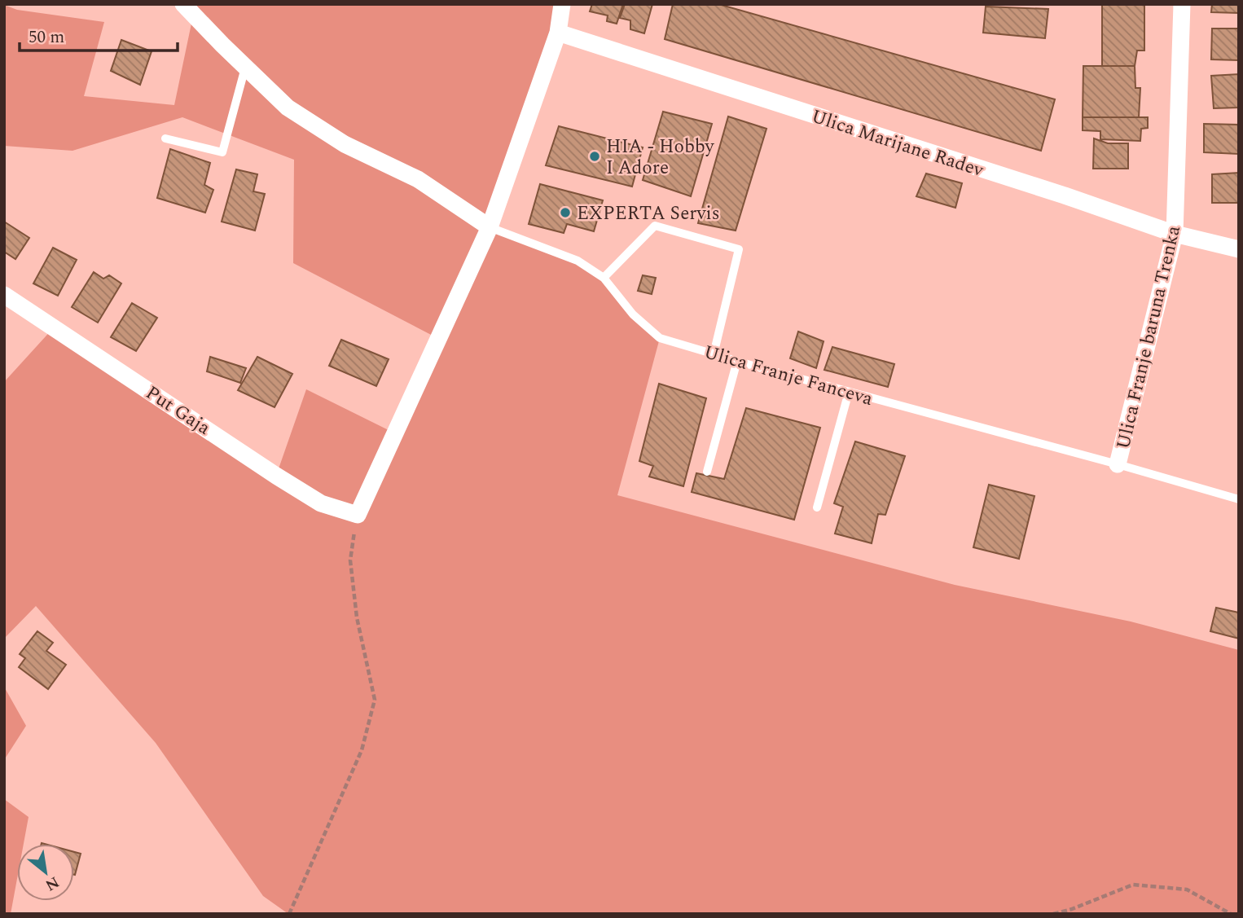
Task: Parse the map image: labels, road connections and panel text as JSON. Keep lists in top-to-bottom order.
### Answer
{
  "streets": {
    "street": ["Ulica Marijane Radev", "Ulica Franje baruna Trenka", "Put Gaja"],
    "lane": ["Ulica Franje Fanceva"]
  },
  "crossings": [
    ["Ulica Marijane Radev", "Ulica Franje baruna Trenka"],
    ["Ulica Franje baruna Trenka", "Ulica Franje Fanceva"]
  ],
  "places": ["HIA - Hobby I Adore", "EXPERTA Servis"],
  "scale_bar": "50 m",
  "north": "bottom right"
}
